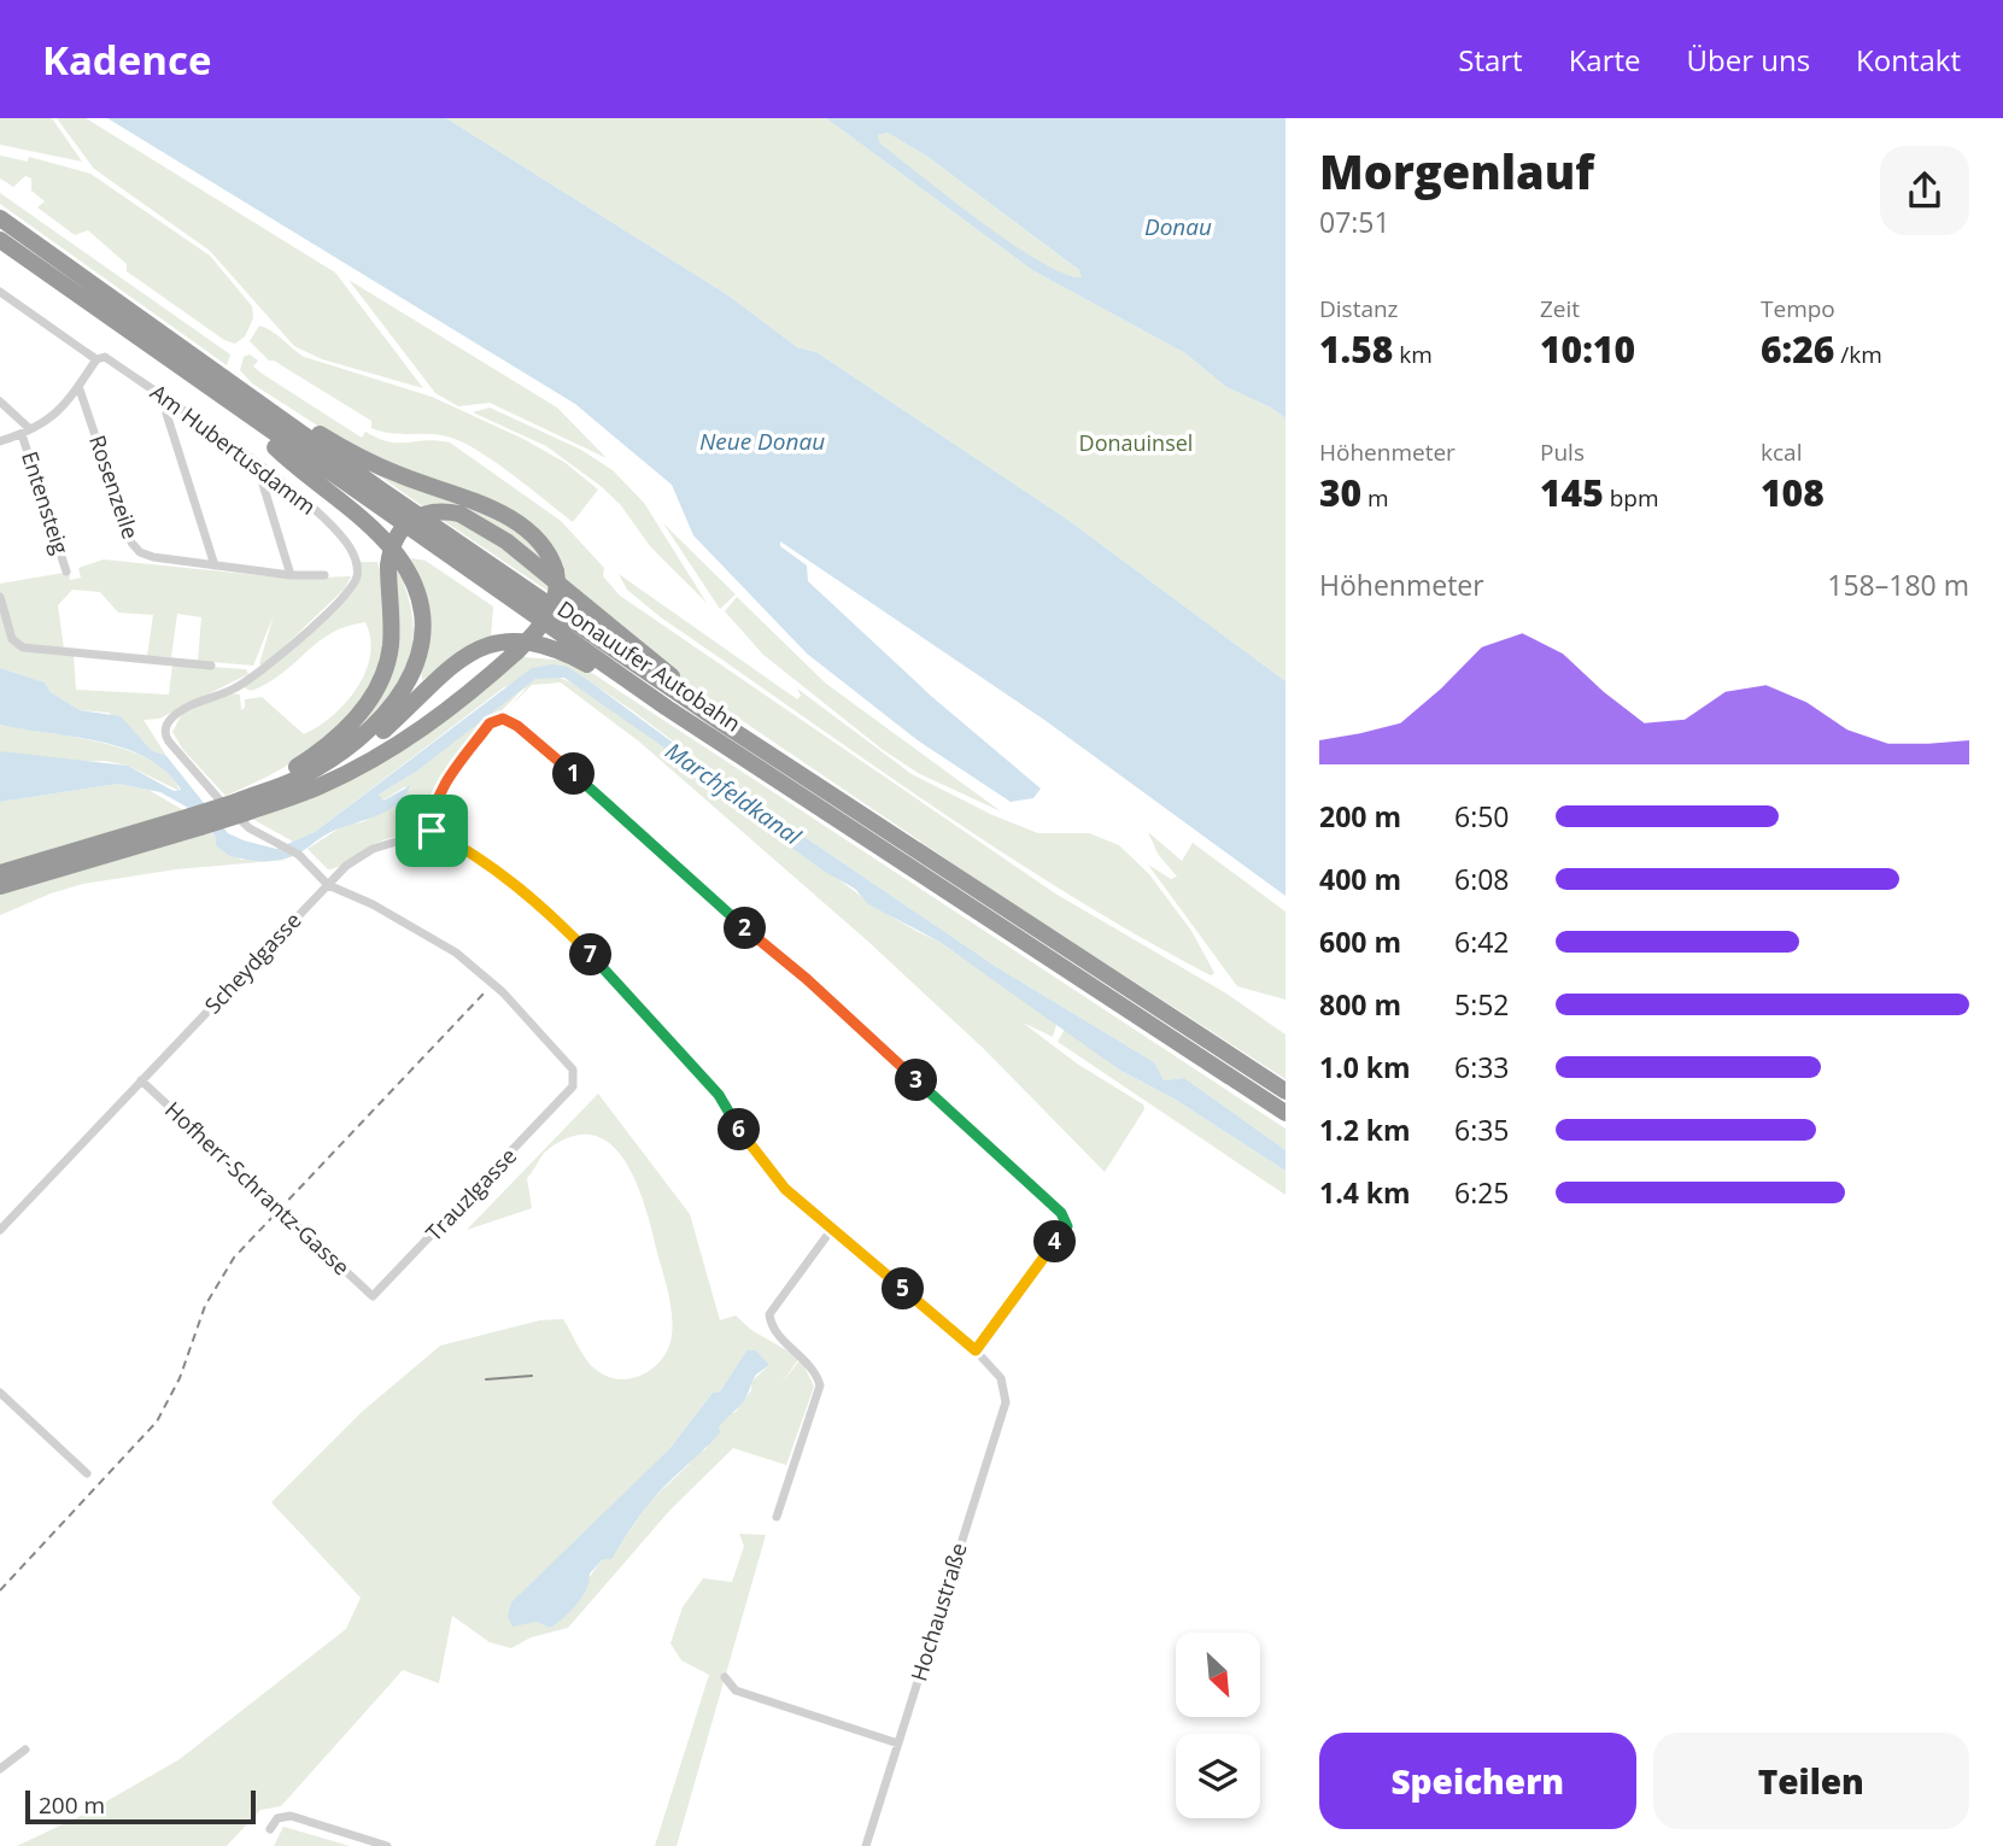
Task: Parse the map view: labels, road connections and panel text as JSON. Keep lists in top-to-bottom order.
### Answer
{
  "streets": {
    "highway": ["Donauufer Autobahn"],
    "street": [
      "Am Hubertusdamm",
      "Rosenzeile",
      "Entensteig",
      "Scheydgasse",
      "Hofherr-Schrantz-Gasse",
      "Trauzlgasse",
      "Hochaustraße"
    ]
  },
  "crossings": [
    ["Am Hubertusdamm", "Scheydgasse"],
    ["Am Hubertusdamm", "Trauzlgasse"],
    ["Scheydgasse", "Hofherr-Schrantz-Gasse"],
    ["Scheydgasse", "Trauzlgasse"],
    ["Hofherr-Schrantz-Gasse", "Trauzlgasse"]
  ],
  "water": ["Donau", "Neue Donau", "Marchfeldkanal"],
  "parks": ["Donauinsel"],
  "scale_bar": "200 m",
  "north": "bottom right",
  "page": {
    "header": "Kadence",
    "nav": [
      "Start",
      "Karte",
      "Über uns",
      "Kontakt"
    ],
    "heading": ["Morgenlauf", "07:51"],
    "stats": [
      ["Distanz", "1.58 km"],
      ["Zeit", "10:10"],
      ["Tempo", "6:26 /km"],
      ["Höhenmeter", "30 m"],
      ["Puls", "145 bpm"],
      ["kcal", "108"]
    ],
    "chart": ["Höhenmeter", "158–180 m"],
    "pins": [
      "1",
      "2",
      "7",
      "3",
      "6",
      "4",
      "5"
    ],
    "list": [
      {
        "name": "200 m",
        "note": "6:50"
      },
      {
        "name": "400 m",
        "note": "6:08"
      },
      {
        "name": "600 m",
        "note": "6:42"
      },
      {
        "name": "800 m",
        "note": "5:52"
      },
      {
        "name": "1.0 km",
        "note": "6:33"
      },
      {
        "name": "1.2 km",
        "note": "6:35"
      },
      {
        "name": "1.4 km",
        "note": "6:25"
      }
    ],
    "buttons": ["Speichern", "Teilen"],
    "scale": "200 m"
  }
}
